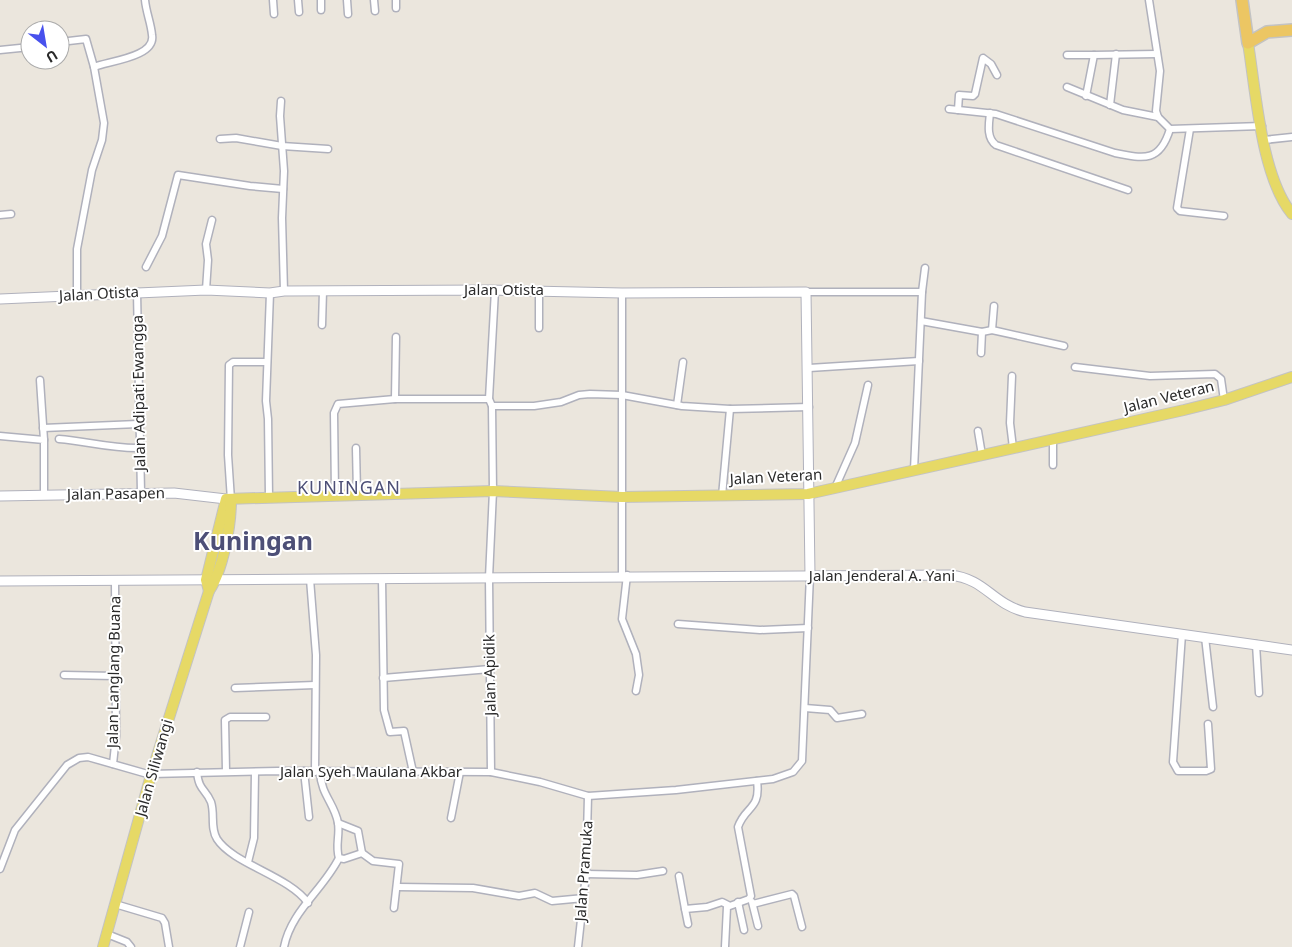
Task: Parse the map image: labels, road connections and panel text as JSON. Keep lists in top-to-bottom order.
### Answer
{
  "streets": {
    "main road": ["Jalan Veteran", "Jalan Siliwangi"],
    "street": [
      "Jalan Otista",
      "Jalan Adipati Ewangga",
      "Jalan Pasapen",
      "Jalan Jenderal A. Yani",
      "Jalan Langlang Buana",
      "Jalan Apidik",
      "Jalan Syeh Maulana Akbar",
      "Jalan Pramuka"
    ]
  },
  "crossings": [
    ["Jalan Otista", "Jalan Adipati Ewangga"],
    ["Jalan Otista", "Jalan Apidik"],
    ["Jalan Adipati Ewangga", "Jalan Pasapen"],
    ["Jalan Veteran", "Jalan Pasapen"],
    ["Jalan Veteran", "Jalan Apidik"],
    ["Jalan Veteran", "Jalan Siliwangi"],
    ["Jalan Pasapen", "Jalan Siliwangi"],
    ["Jalan Jenderal A. Yani", "Jalan Langlang Buana"],
    ["Jalan Jenderal A. Yani", "Jalan Apidik"],
    ["Jalan Jenderal A. Yani", "Jalan Siliwangi"],
    ["Jalan Langlang Buana", "Jalan Syeh Maulana Akbar"],
    ["Jalan Apidik", "Jalan Syeh Maulana Akbar"],
    ["Jalan Siliwangi", "Jalan Syeh Maulana Akbar"],
    ["Jalan Syeh Maulana Akbar", "Jalan Pramuka"]
  ],
  "districts": ["KUNINGAN", "Kuningan"],
  "north": "bottom right"
}
